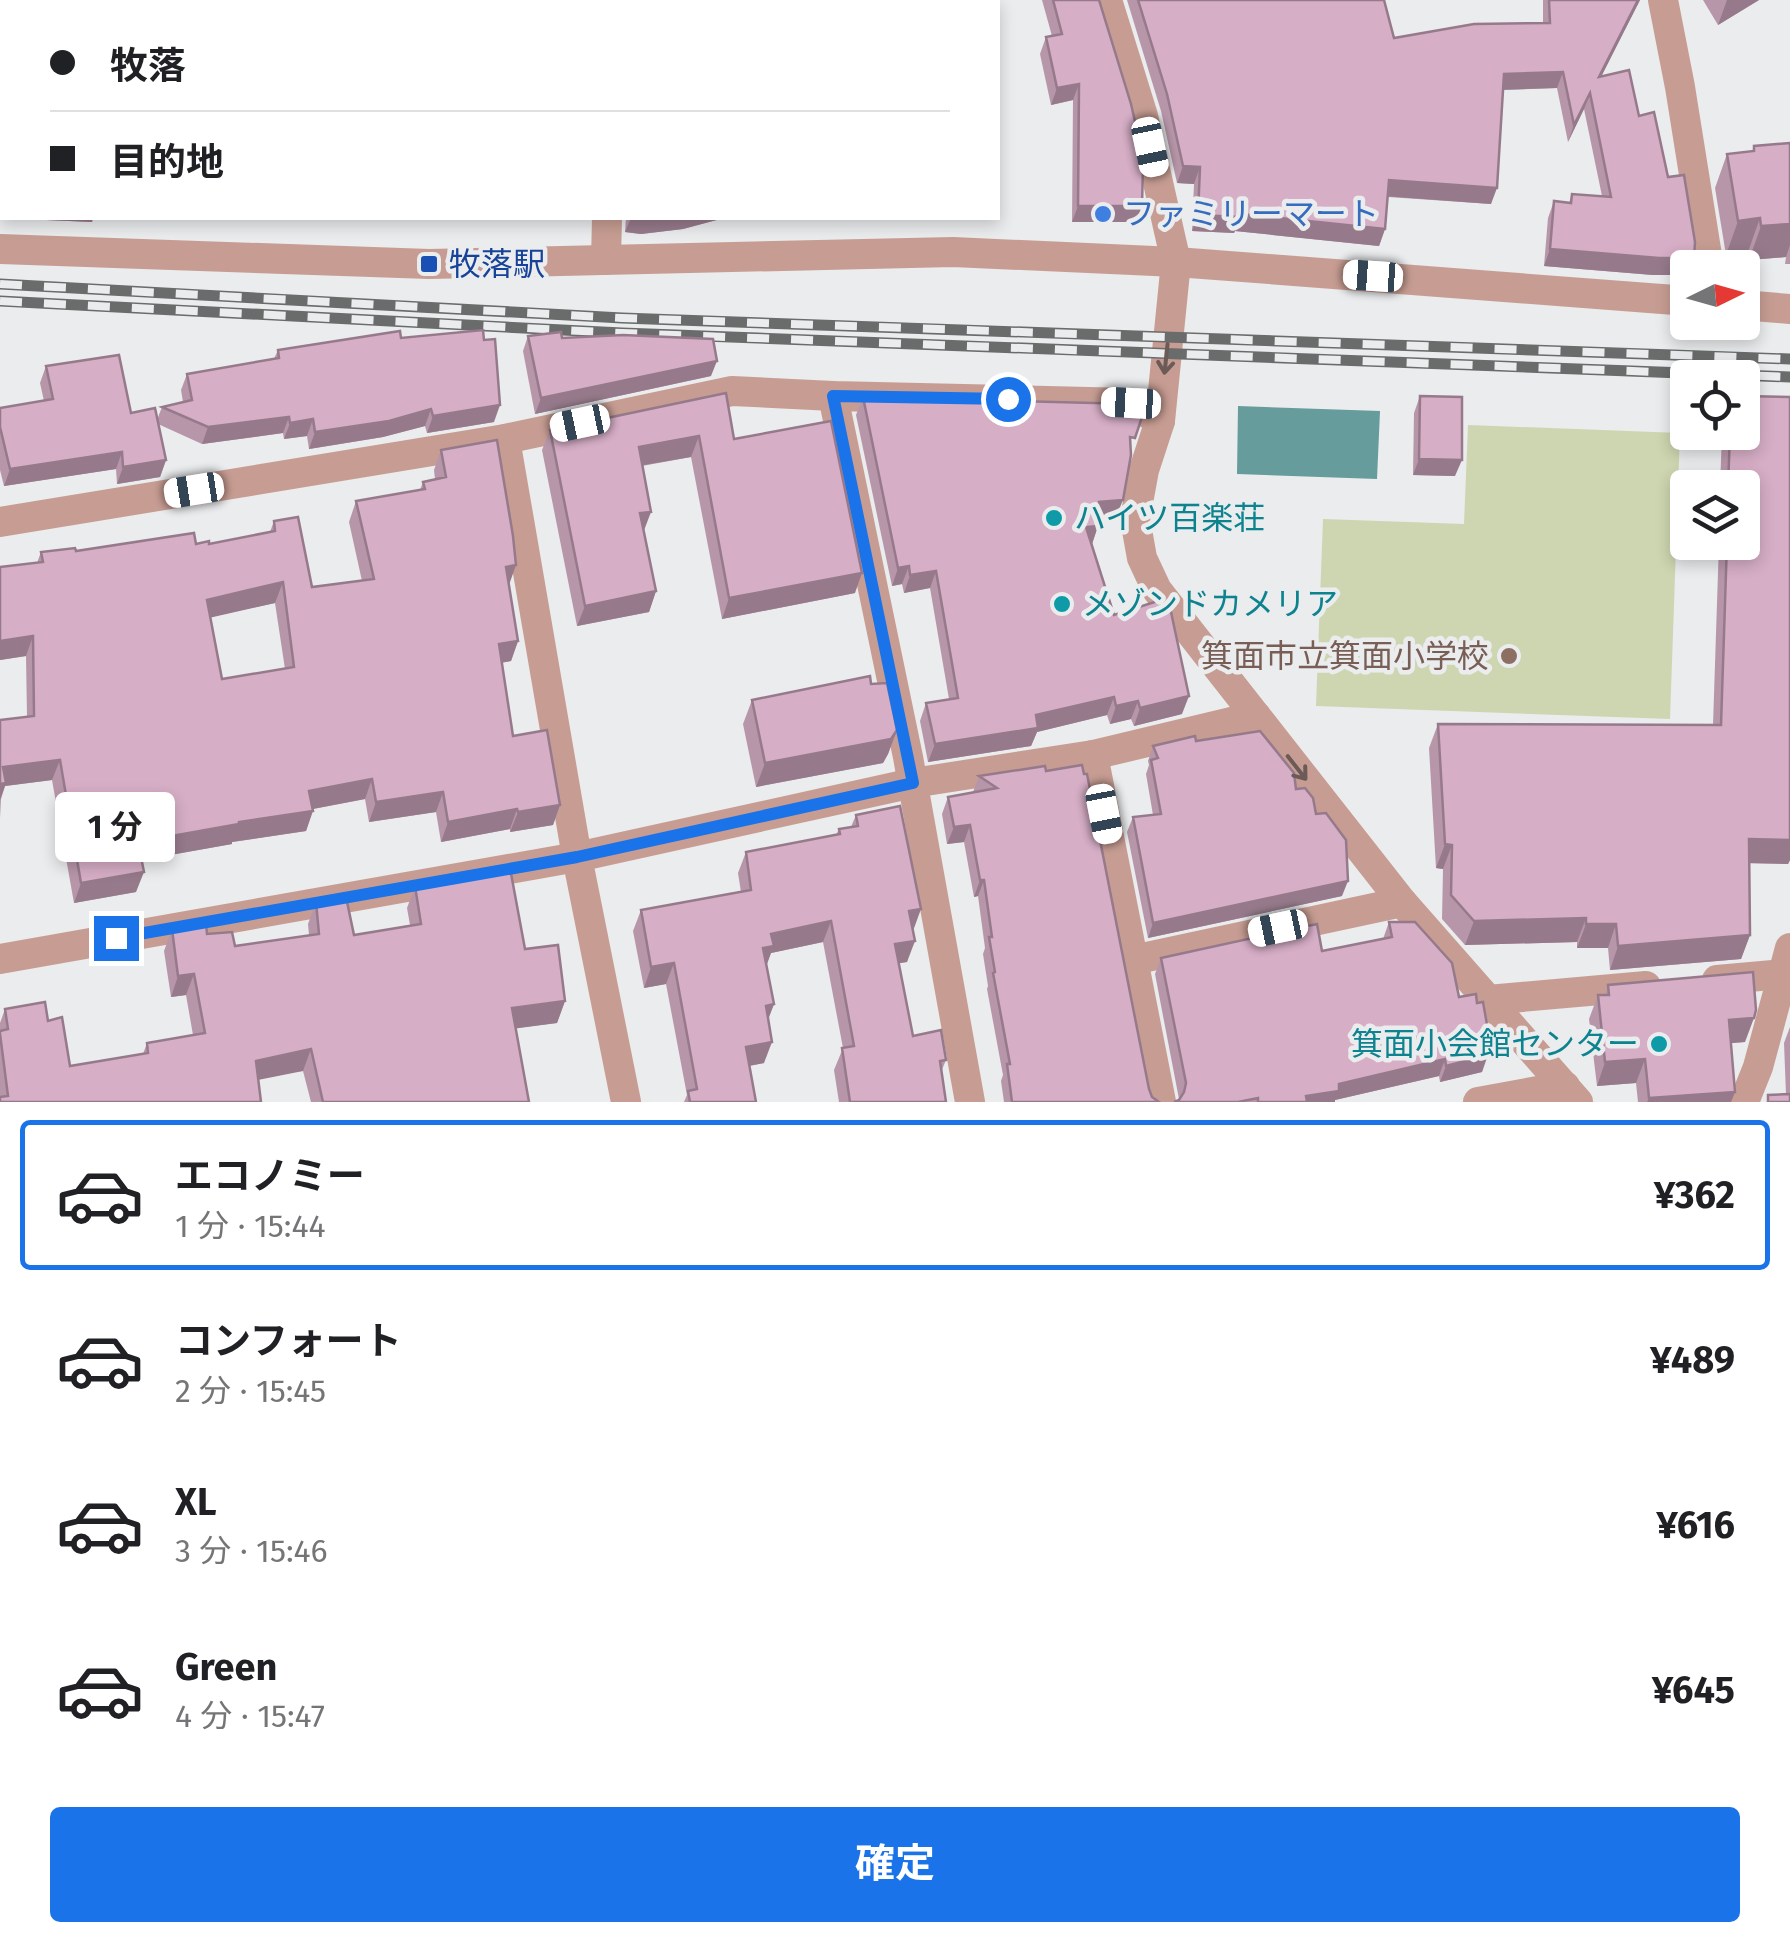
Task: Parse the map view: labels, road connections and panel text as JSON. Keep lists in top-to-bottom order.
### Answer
{
  "places": {
    "other": [
      "ファミリーマート",
      "ハイツ百楽荘",
      "メゾンドカメリア",
      "箕面市立箕面小学校",
      "箕面小会館センター"
    ],
    "transit": ["牧落駅"]
  },
  "north": "right",
  "page": {
    "banner": ["牧落", "目的地"],
    "bubble": "1 分",
    "list": [
      {
        "name": "エコノミー",
        "note": "1 分 · 15:44",
        "value": "¥362"
      },
      {
        "name": "コンフォート",
        "note": "2 分 · 15:45",
        "value": "¥489"
      },
      {
        "name": "XL",
        "note": "3 分 · 15:46",
        "value": "¥616"
      },
      {
        "name": "Green",
        "note": "4 分 · 15:47",
        "value": "¥645"
      }
    ],
    "buttons": "確定"
  }
}
